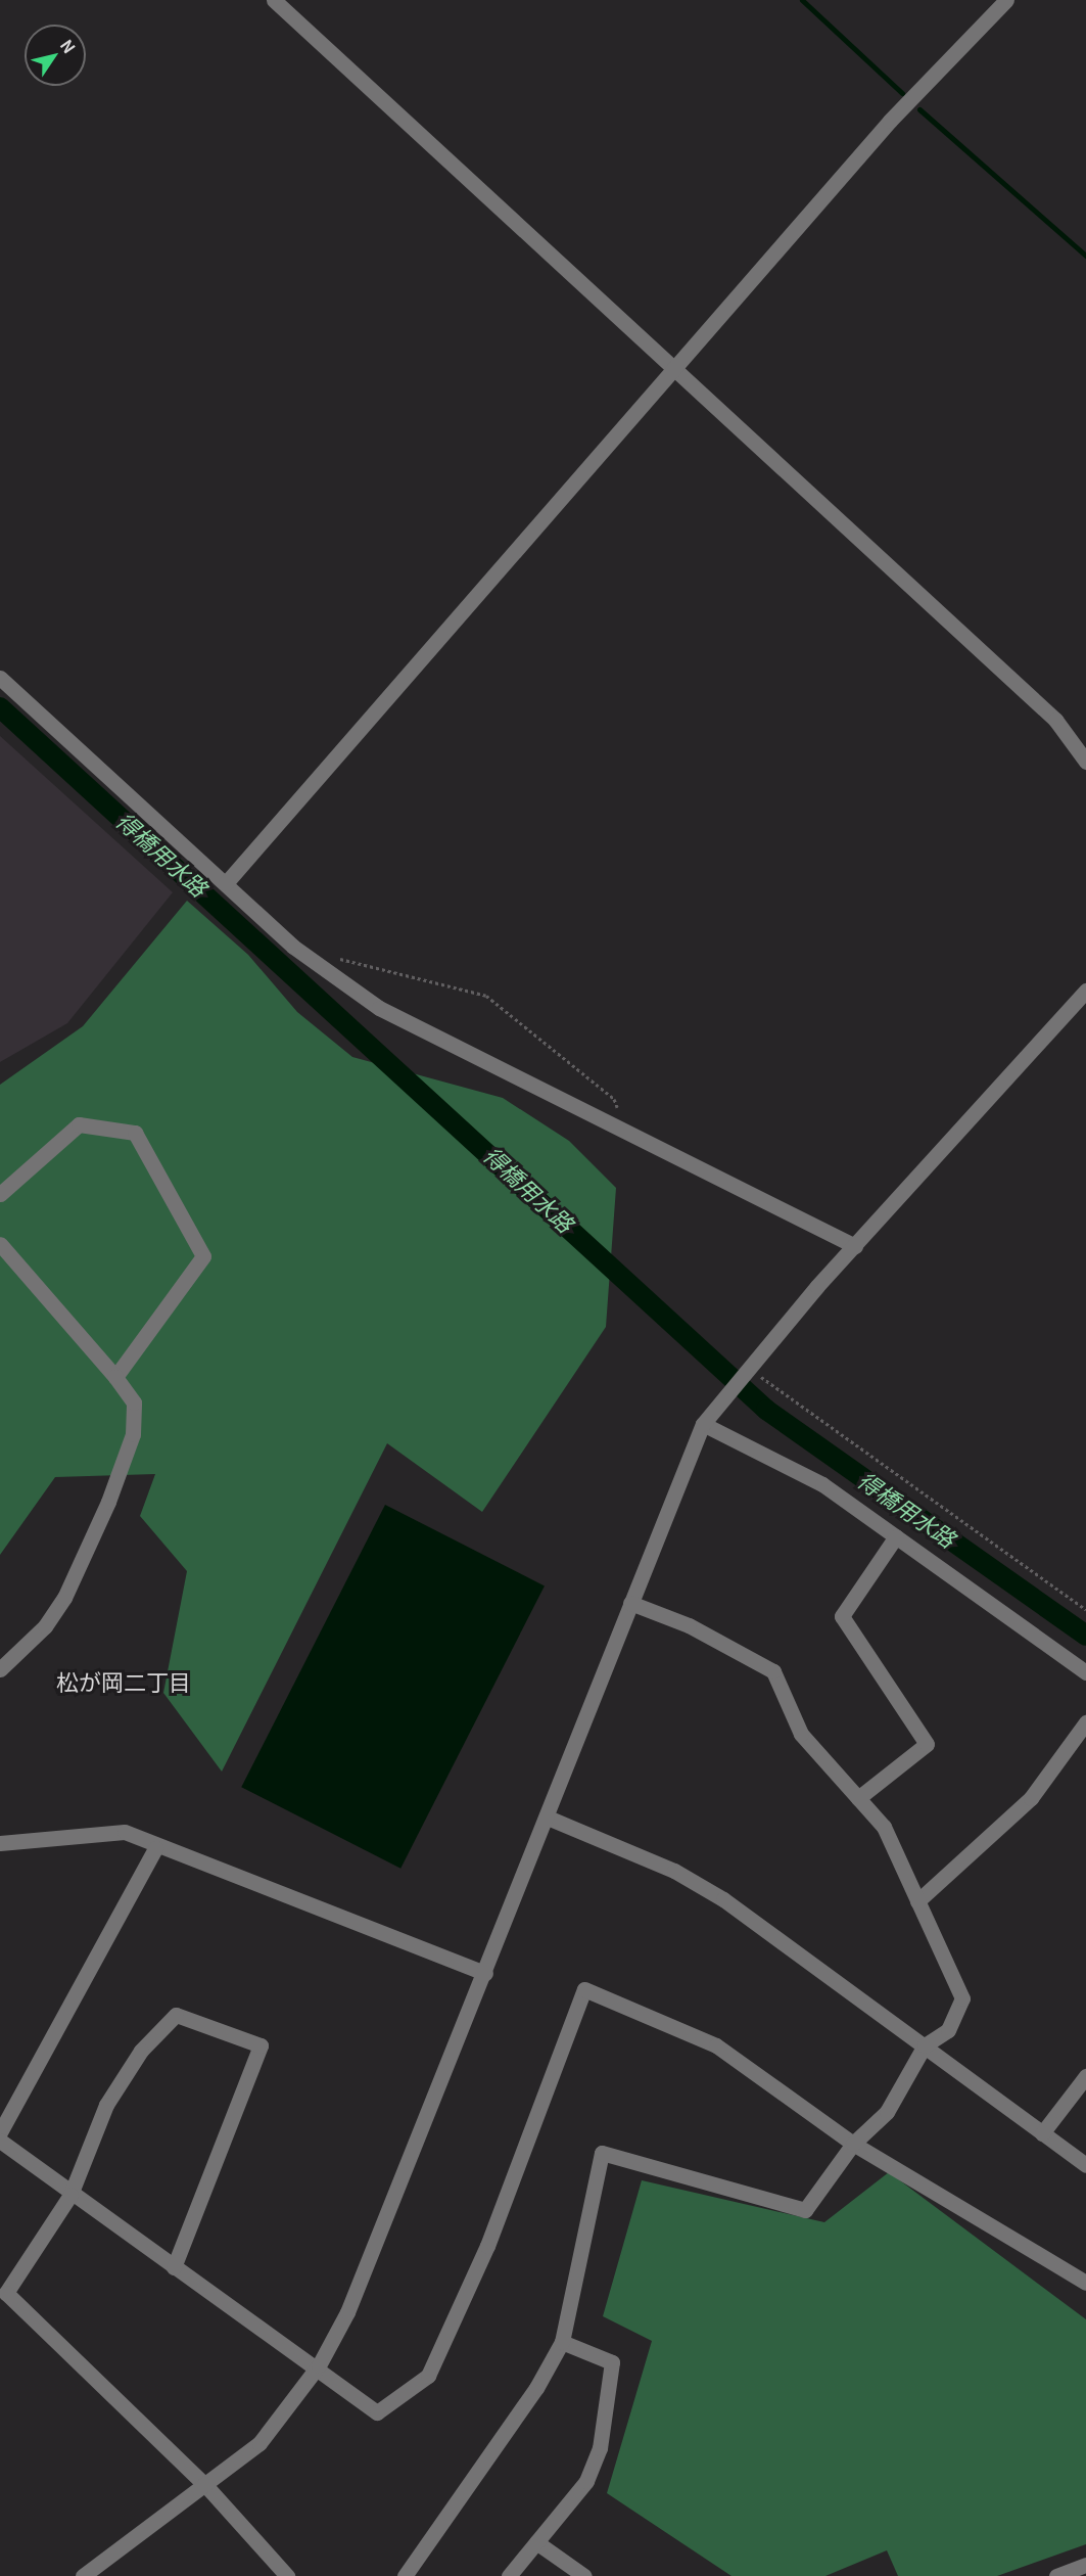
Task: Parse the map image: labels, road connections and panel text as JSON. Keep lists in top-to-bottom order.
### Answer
{
  "districts": ["松が岡二丁目"],
  "water": ["得橋用水路"],
  "north": "top right"
}
